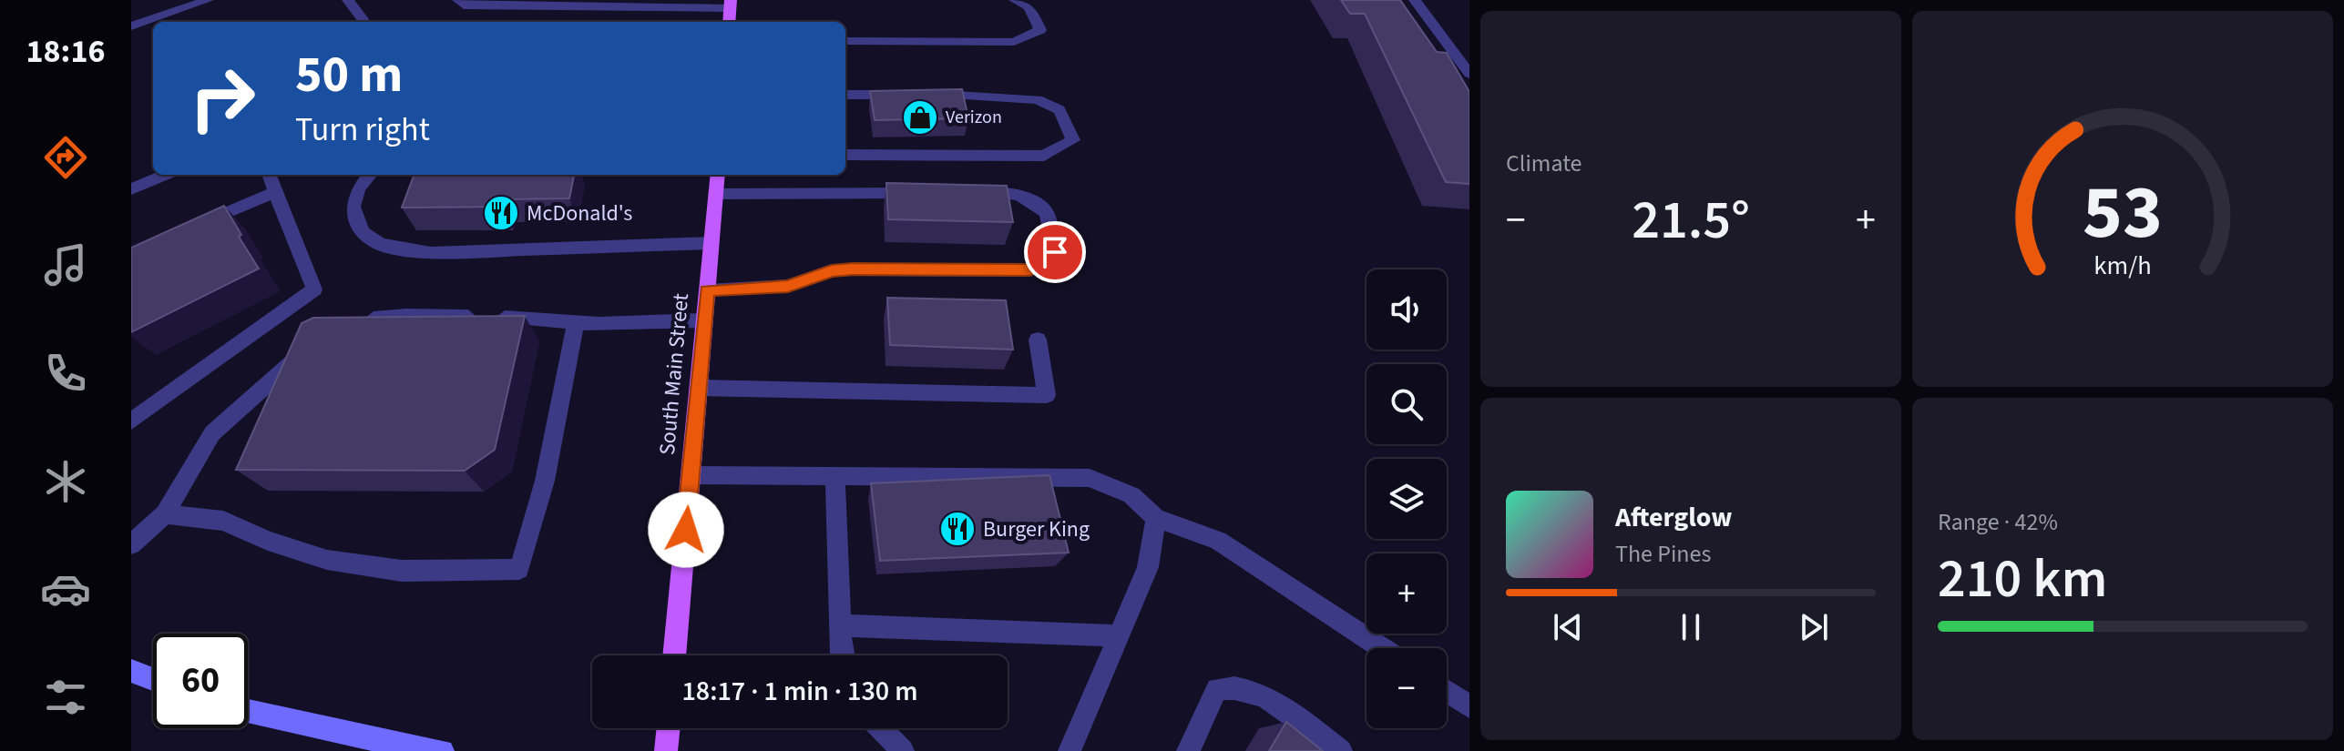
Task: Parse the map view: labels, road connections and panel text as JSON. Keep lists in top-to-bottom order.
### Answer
{
  "streets": {
    "main road": ["South Main Street"]
  },
  "places": {
    "shop": ["Verizon"],
    "restaurant": ["McDonald's", "Burger King"]
  },
  "page": {
    "tabs": "18:16",
    "tile": [
      "Climate",
      ["Range · 42%", "210 km"]
    ],
    "turn": ["50 m", "Turn right"],
    "heat": ["−", "21.5°", "+"],
    "map_buttons": ["+", "−"],
    "song": ["Afterglow", "The Pines"],
    "limit": "60",
    "trip": "18:17 · 1 min · 130 m",
    "gauge": ["53", "km/h"]
  }
}
